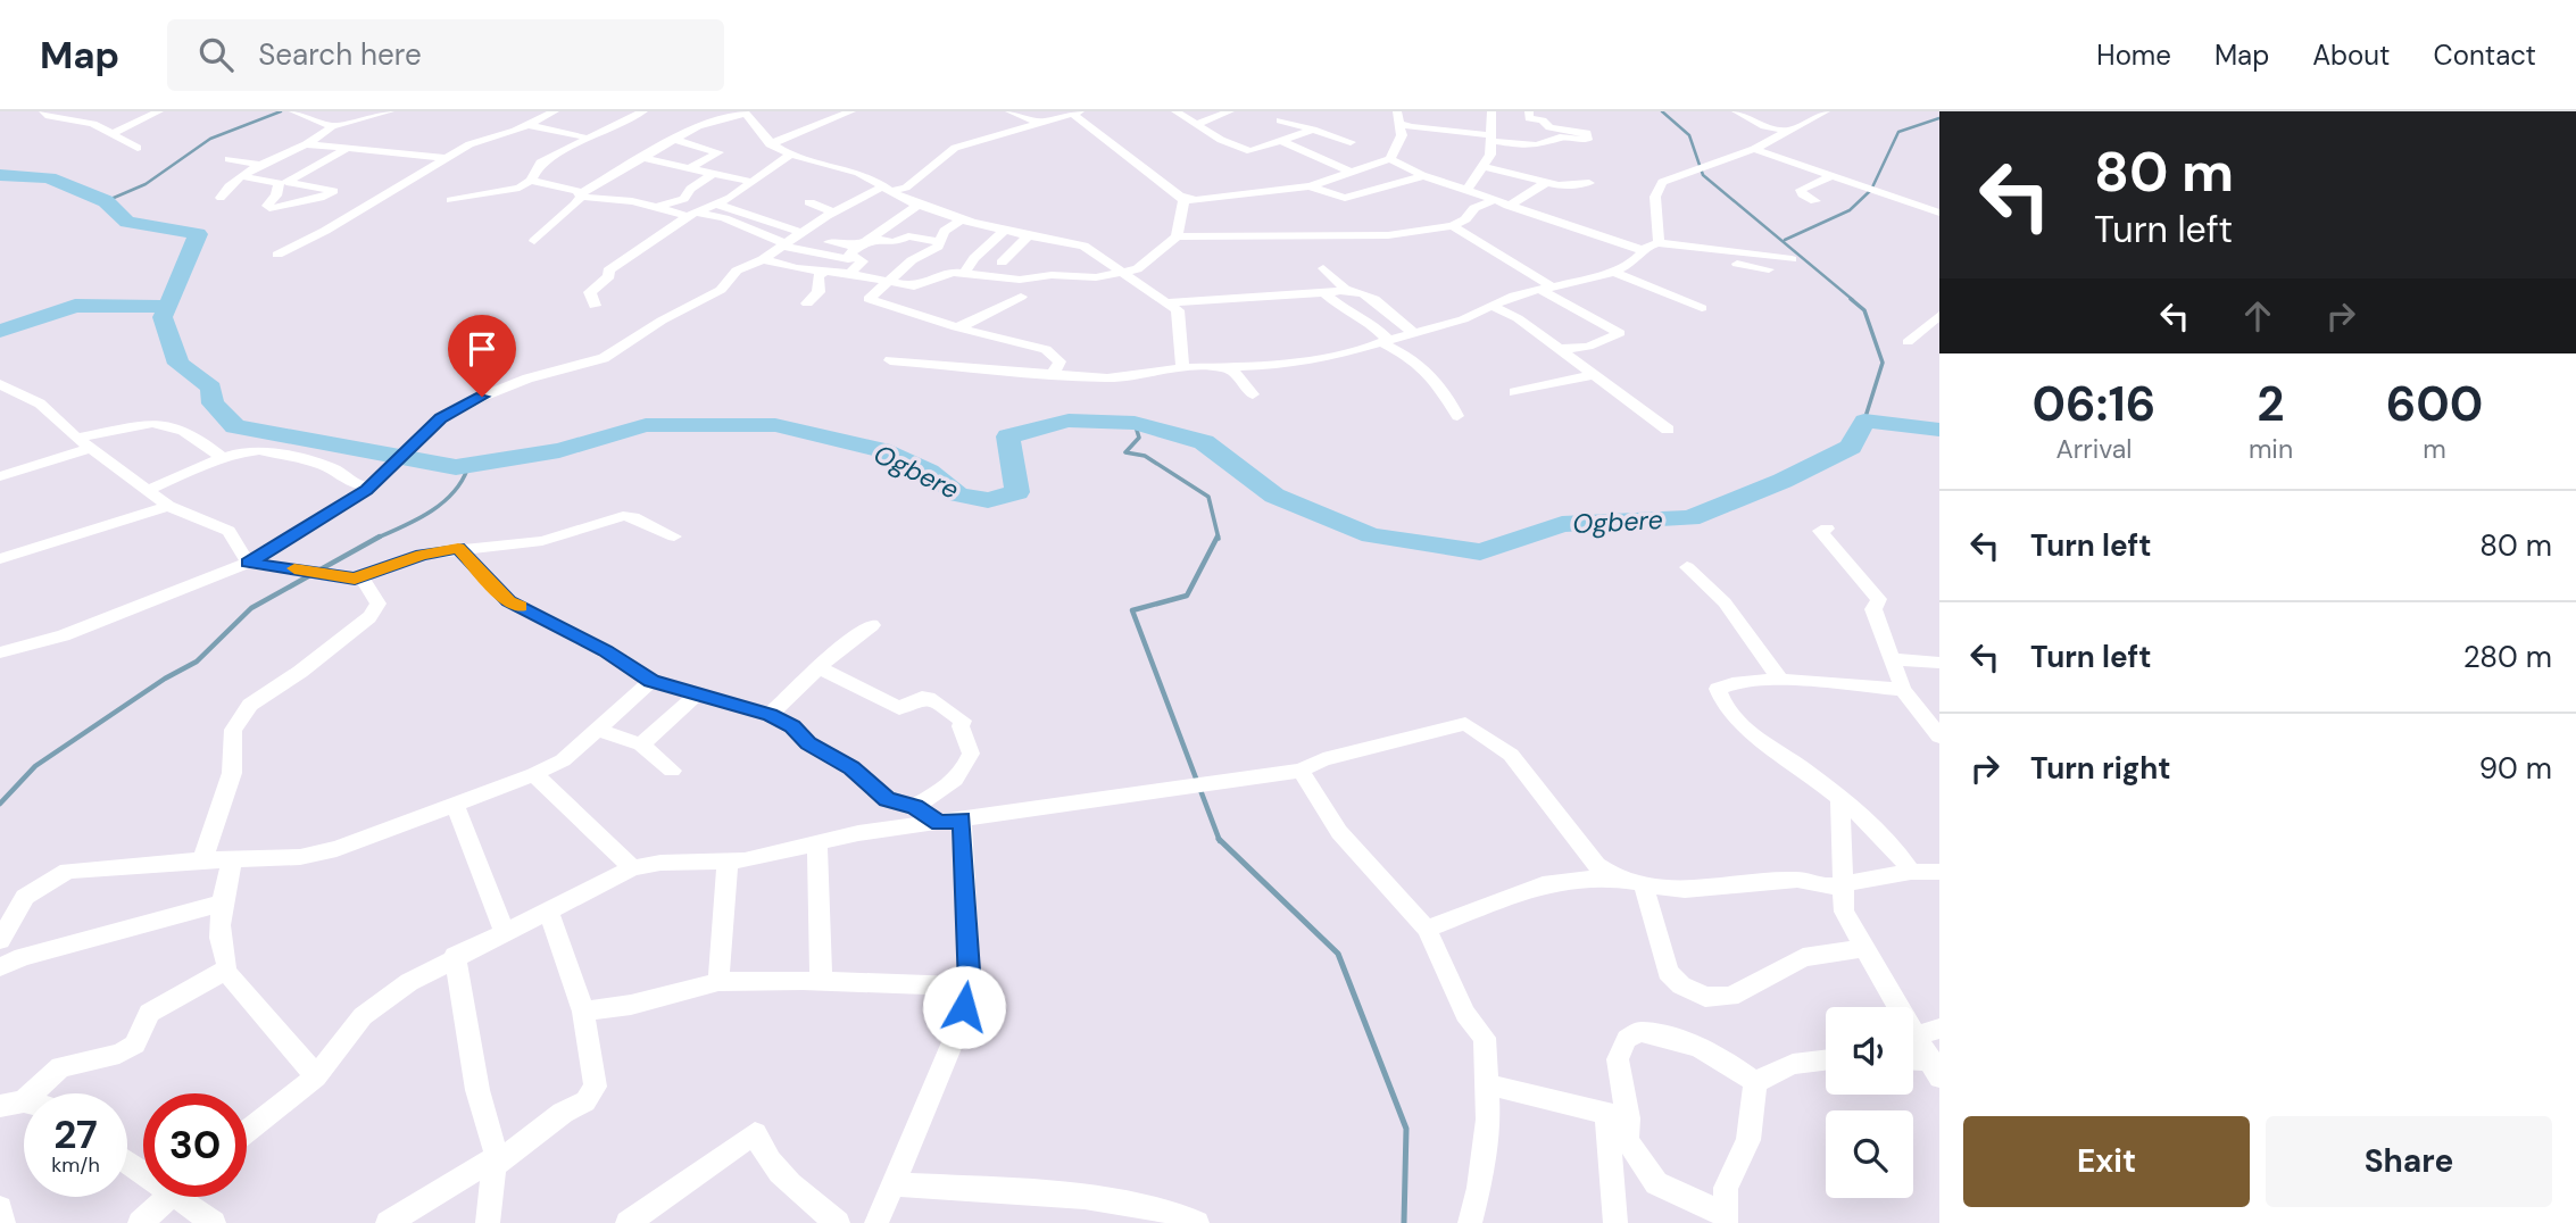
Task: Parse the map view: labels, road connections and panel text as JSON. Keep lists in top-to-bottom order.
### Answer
{
  "water": ["Ogbere"],
  "page": {
    "header": "Map",
    "search": "Search here",
    "nav": [
      "Home",
      "Map",
      "About",
      "Contact"
    ],
    "turn": ["80 m", "Turn left"],
    "eta": [
      "06:16",
      "Arrival",
      "2",
      "min",
      "600",
      "m"
    ],
    "list": [
      {
        "name": "Turn left",
        "value": "80 m"
      },
      {
        "name": "Turn left",
        "value": "280 m"
      },
      {
        "name": "Turn right",
        "value": "90 m"
      }
    ],
    "speed": "27 km/h",
    "limit": "30",
    "buttons": ["Exit", "Share"]
  }
}
